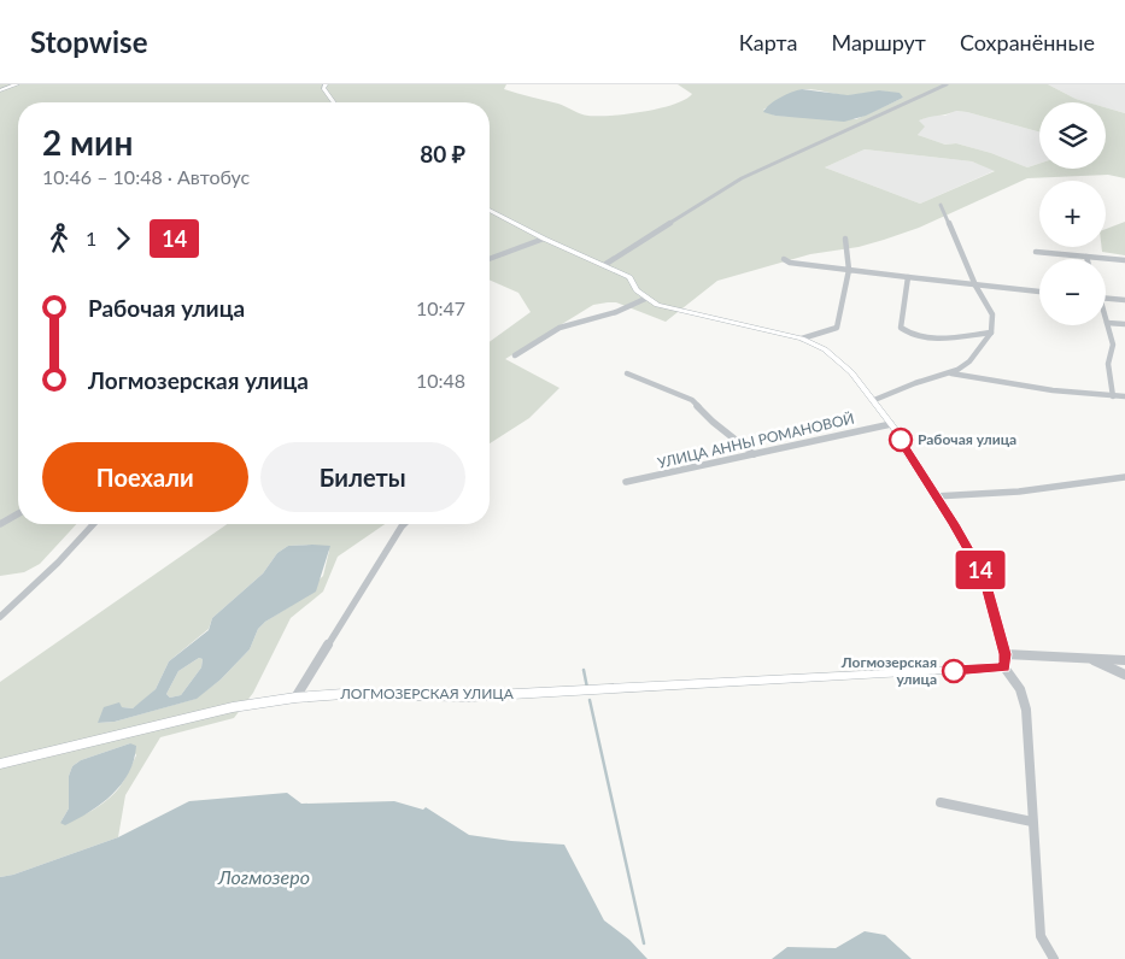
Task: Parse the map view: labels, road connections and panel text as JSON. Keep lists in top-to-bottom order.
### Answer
{
  "streets": {
    "street": ["УЛИЦА АННЫ РОМАНОВОЙ", "ЛОГМОЗЕРСКАЯ УЛИЦА"]
  },
  "water": ["Логмозеро"],
  "places": ["Рабочая улица", "Логмозерская улица"],
  "lines": ["bus line 14"],
  "page": {
    "header": "Stopwise",
    "nav": ["Карта", "Маршрут", "Сохранённые"],
    "on_map": "14",
    "map_buttons": ["+", "−"],
    "heading": ["2 мин", "10:46 – 10:48 · Автобус", "80 ₽"],
    "legs": ["1", "14"],
    "list": [
      {
        "name": "Рабочая улица",
        "value": "10:47"
      },
      {
        "name": "Логмозерская улица",
        "value": "10:48"
      }
    ],
    "buttons": ["Поехали", "Билеты"]
  }
}
